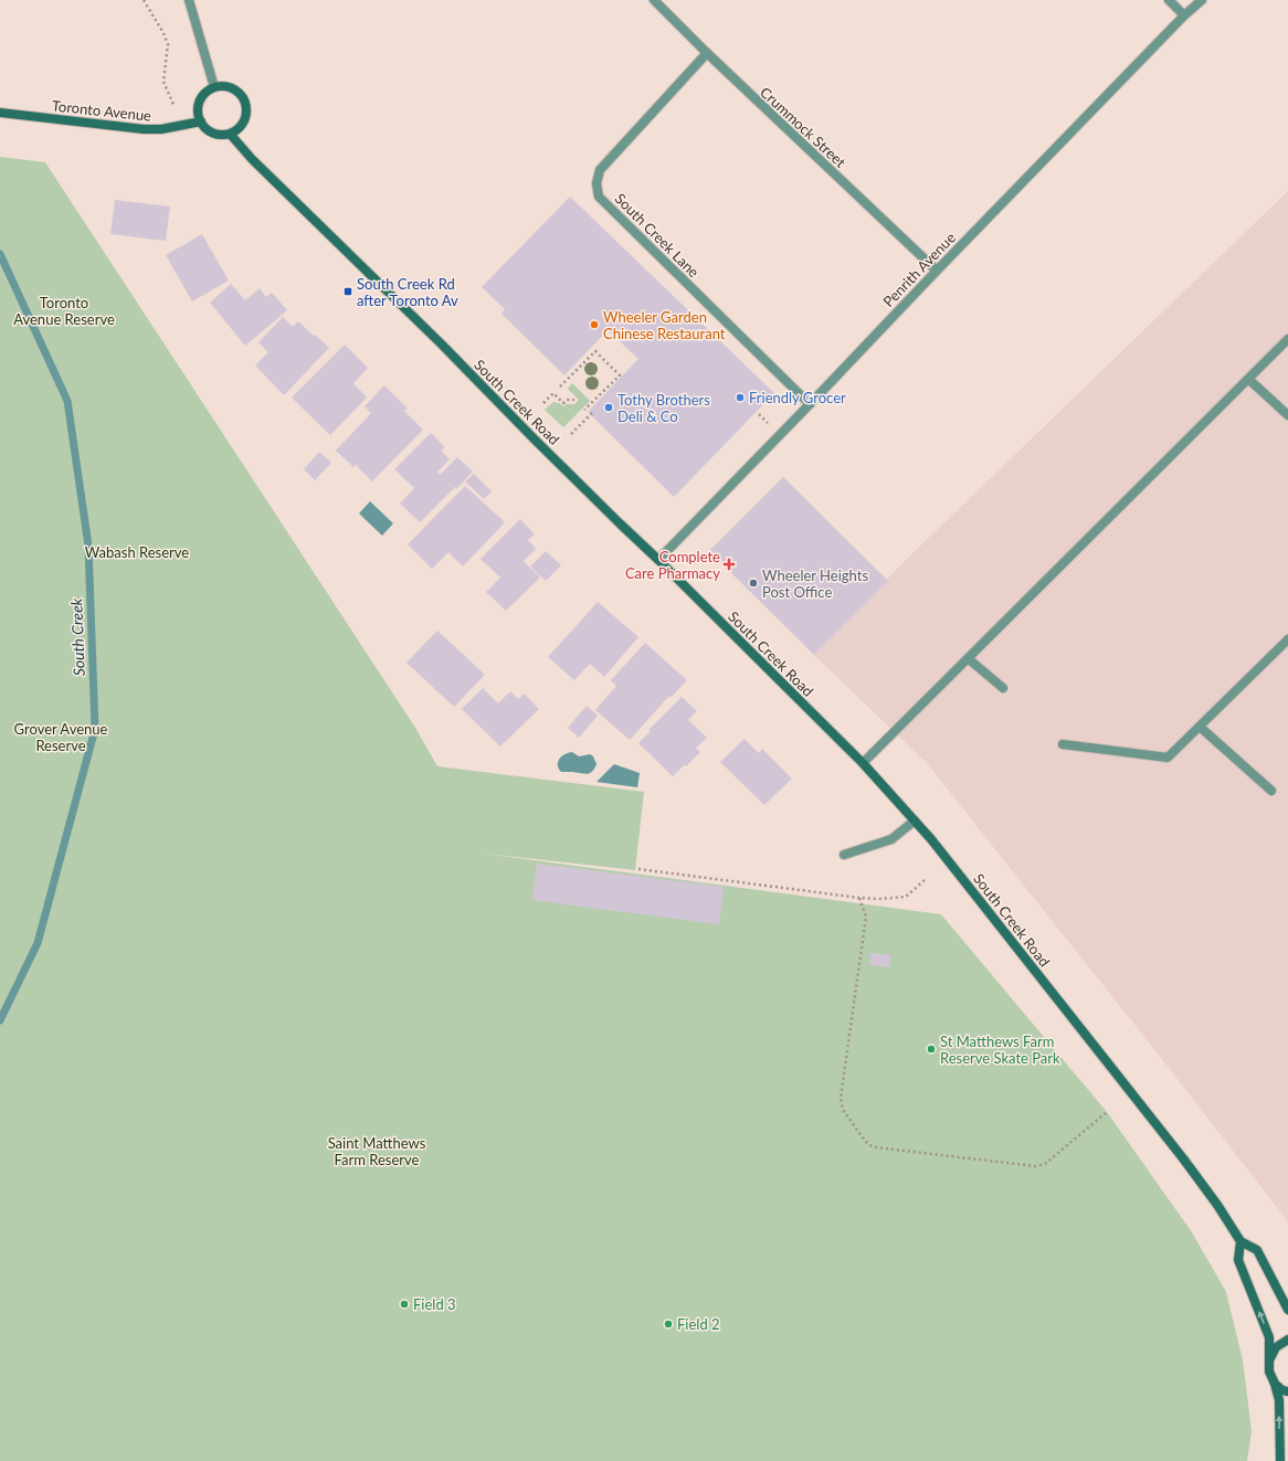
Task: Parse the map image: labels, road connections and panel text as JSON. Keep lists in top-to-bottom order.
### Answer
{
  "streets": {
    "street": [
      "Toronto Avenue",
      "Crummock Street",
      "South Creek Lane",
      "Penrith Avenue",
      "South Creek Road"
    ]
  },
  "crossings": [
    ["Toronto Avenue", "South Creek Road"],
    ["Crummock Street", "South Creek Lane"],
    ["Crummock Street", "Penrith Avenue"],
    ["South Creek Lane", "Penrith Avenue"],
    ["Penrith Avenue", "South Creek Road"]
  ],
  "water": ["South Creek"],
  "parks": [
    "Toronto Avenue Reserve",
    "Wabash Reserve",
    "Grover Avenue Reserve",
    "Saint Matthews Farm Reserve"
  ],
  "places": {
    "transit": ["South Creek Rd after Toronto Av"],
    "other": [
      "Wheeler Garden Chinese Restaurant",
      "Friendly Grocer",
      "Tothy Brothers Deli & Co",
      "Wheeler Heights Post Office",
      "St Matthews Farm Reserve Skate Park",
      "Field 3",
      "Field 2"
    ],
    "health": ["Complete Care Pharmacy"]
  }
}
